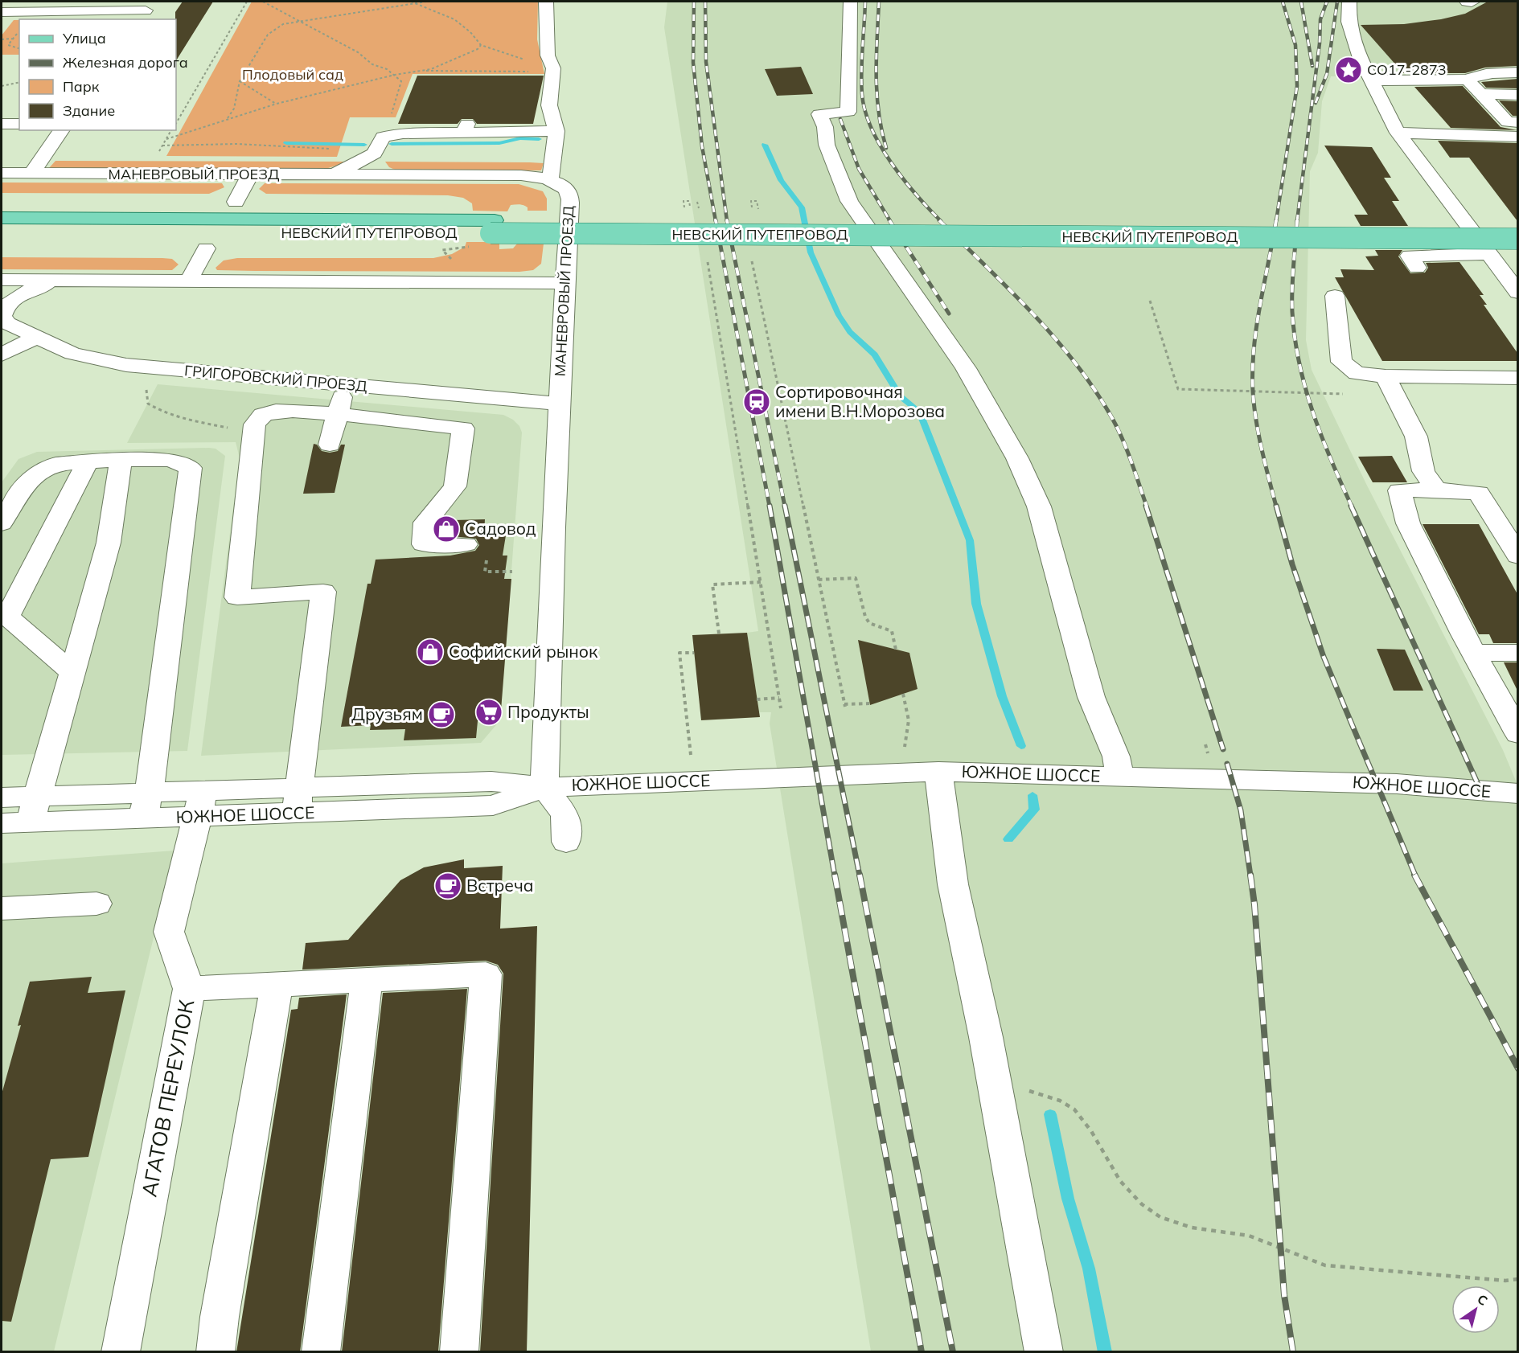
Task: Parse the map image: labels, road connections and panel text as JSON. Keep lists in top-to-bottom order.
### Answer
{
  "streets": {
    "main road": ["НЕВСКИЙ ПУТЕПРОВОД"],
    "street": [
      "МАНЕВРОВЫЙ ПРОЕЗД",
      "ГРИГОРОВСКИЙ ПРОЕЗД",
      "ЮЖНОЕ ШОССЕ",
      "АГАТОВ ПЕРЕУЛОК"
    ]
  },
  "crossings": [
    ["МАНЕВРОВЫЙ ПРОЕЗД", "ГРИГОРОВСКИЙ ПРОЕЗД"],
    ["МАНЕВРОВЫЙ ПРОЕЗД", "ЮЖНОЕ ШОССЕ"],
    ["ЮЖНОЕ ШОССЕ", "АГАТОВ ПЕРЕУЛОК"]
  ],
  "parks": ["Плодовый сад"],
  "places": {
    "place": ["СО17-2873"],
    "station": ["Сортировочная имени В.Н.Морозова"],
    "shop": ["Садовод", "Софийский рынок"],
    "supermarket": ["Продукты"],
    "cafe": ["Друзьям", "Встреча"]
  },
  "legend": [
    "Улица",
    "Железная дорога",
    "Парк",
    "Здание"
  ],
  "north": "top right"
}
